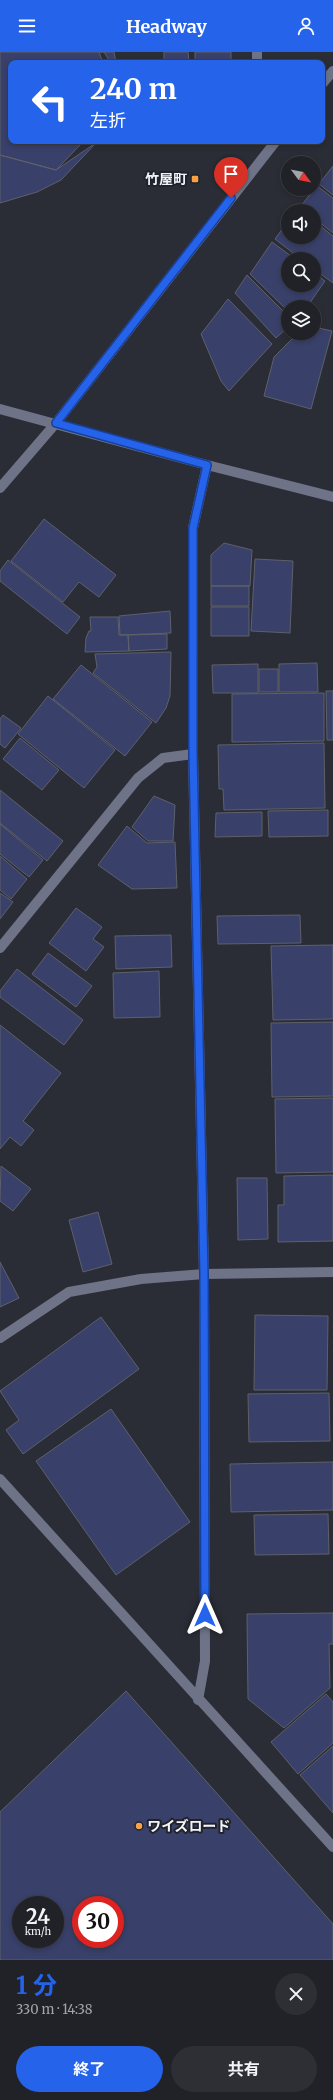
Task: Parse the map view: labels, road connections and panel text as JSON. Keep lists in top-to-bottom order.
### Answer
{
  "places": {
    "transit": ["竹屋町"],
    "other": ["ワイズロード"]
  },
  "north": "bottom right",
  "page": {
    "header": "Headway",
    "turn": ["240 m", "左折"],
    "speed": "24 km/h",
    "limit": "30",
    "heading": ["1 分", "330 m · 14:38"],
    "buttons": ["終了", "共有"]
  }
}
